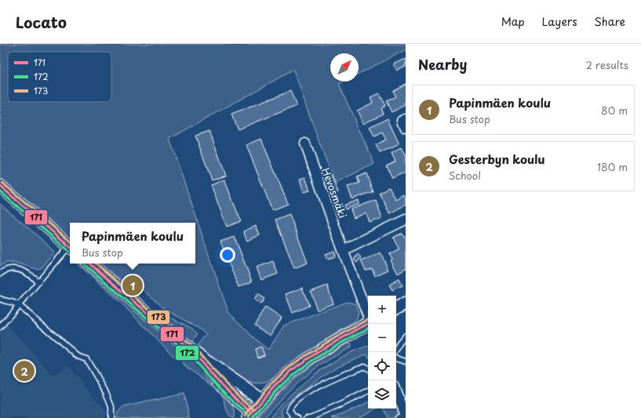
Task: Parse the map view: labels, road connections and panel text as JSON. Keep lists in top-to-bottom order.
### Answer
{
  "streets": {
    "street": ["Hevosmäki"]
  },
  "lines": ["transit line 173", "transit line 171", "transit line 172"],
  "legend": ["171", "172", "173"],
  "north": "top right",
  "page": {
    "header": "Locato",
    "nav": ["Map", "Layers", "Share"],
    "heading": ["Nearby", "2 results"],
    "list": [
      {
        "mark": "1",
        "name": "Papinmäen koulu",
        "note": "Bus stop",
        "value": "80 m"
      },
      {
        "mark": "2",
        "name": "Gesterbyn koulu",
        "note": "School",
        "value": "180 m"
      }
    ],
    "popup": ["Papinmäen koulu", "Bus stop"],
    "pins": ["1", "2"],
    "map_buttons": ["+", "−"]
  }
}
